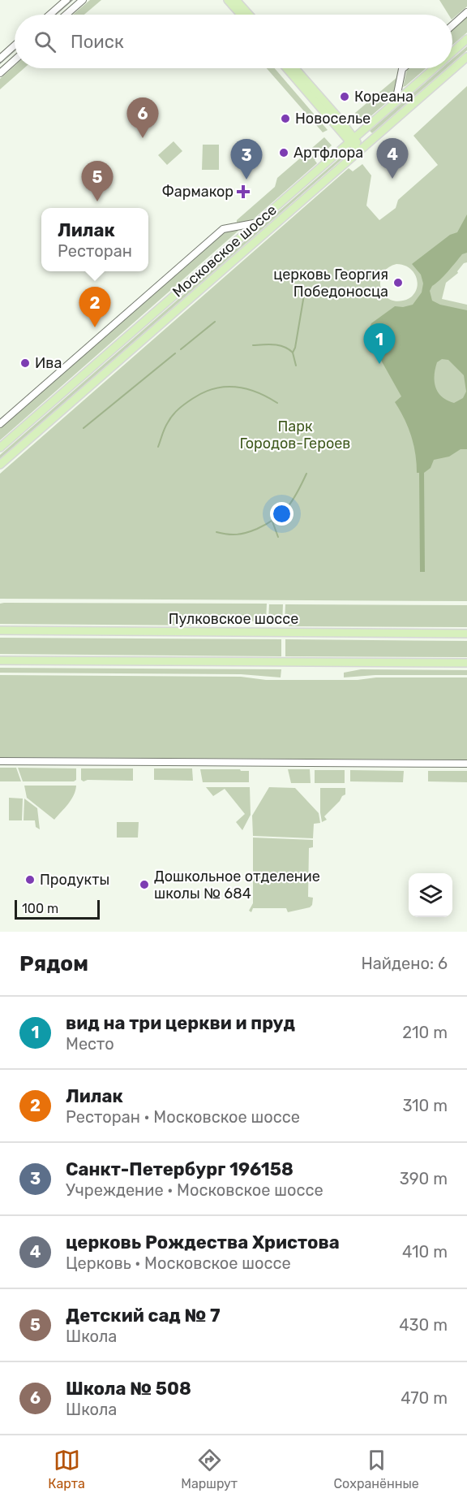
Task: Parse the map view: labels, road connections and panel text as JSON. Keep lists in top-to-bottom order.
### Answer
{
  "streets": {
    "main road": ["Московское шоссе", "Пулковское шоссе"]
  },
  "parks": ["Парк Городов-Героев"],
  "places": {
    "other": [
      "Кореана",
      "Новоселье",
      "Артфлора",
      "церковь Георгия Победоносца",
      "Ива",
      "Продукты",
      "Дошкольное отделение школы № 684"
    ],
    "health": ["Фармакор"]
  },
  "scale_bar": "100 m",
  "page": {
    "search": "Поиск",
    "pins": [
      "6",
      "4",
      "3",
      "5",
      "2",
      "1"
    ],
    "popup": ["Лилак", "Ресторан"],
    "scale": "100 m",
    "heading": ["Рядом", "Найдено: 6"],
    "list": [
      {
        "mark": "1",
        "name": "вид на три церкви и пруд",
        "note": "Место",
        "value": "210 m"
      },
      {
        "mark": "2",
        "name": "Лилак",
        "note": "Ресторан · Московское шоссе",
        "value": "310 m"
      },
      {
        "mark": "3",
        "name": "Санкт-Петербург 196158",
        "note": "Учреждение · Московское шоссе",
        "value": "390 m"
      },
      {
        "mark": "4",
        "name": "церковь Рождества Христова",
        "note": "Церковь · Московское шоссе",
        "value": "410 m"
      },
      {
        "mark": "5",
        "name": "Детский сад № 7",
        "note": "Школа",
        "value": "430 m"
      },
      {
        "mark": "6",
        "name": "Школа № 508",
        "note": "Школа",
        "value": "470 m"
      }
    ],
    "nav": ["Карта", "Маршрут", "Сохранённые"]
  }
}
